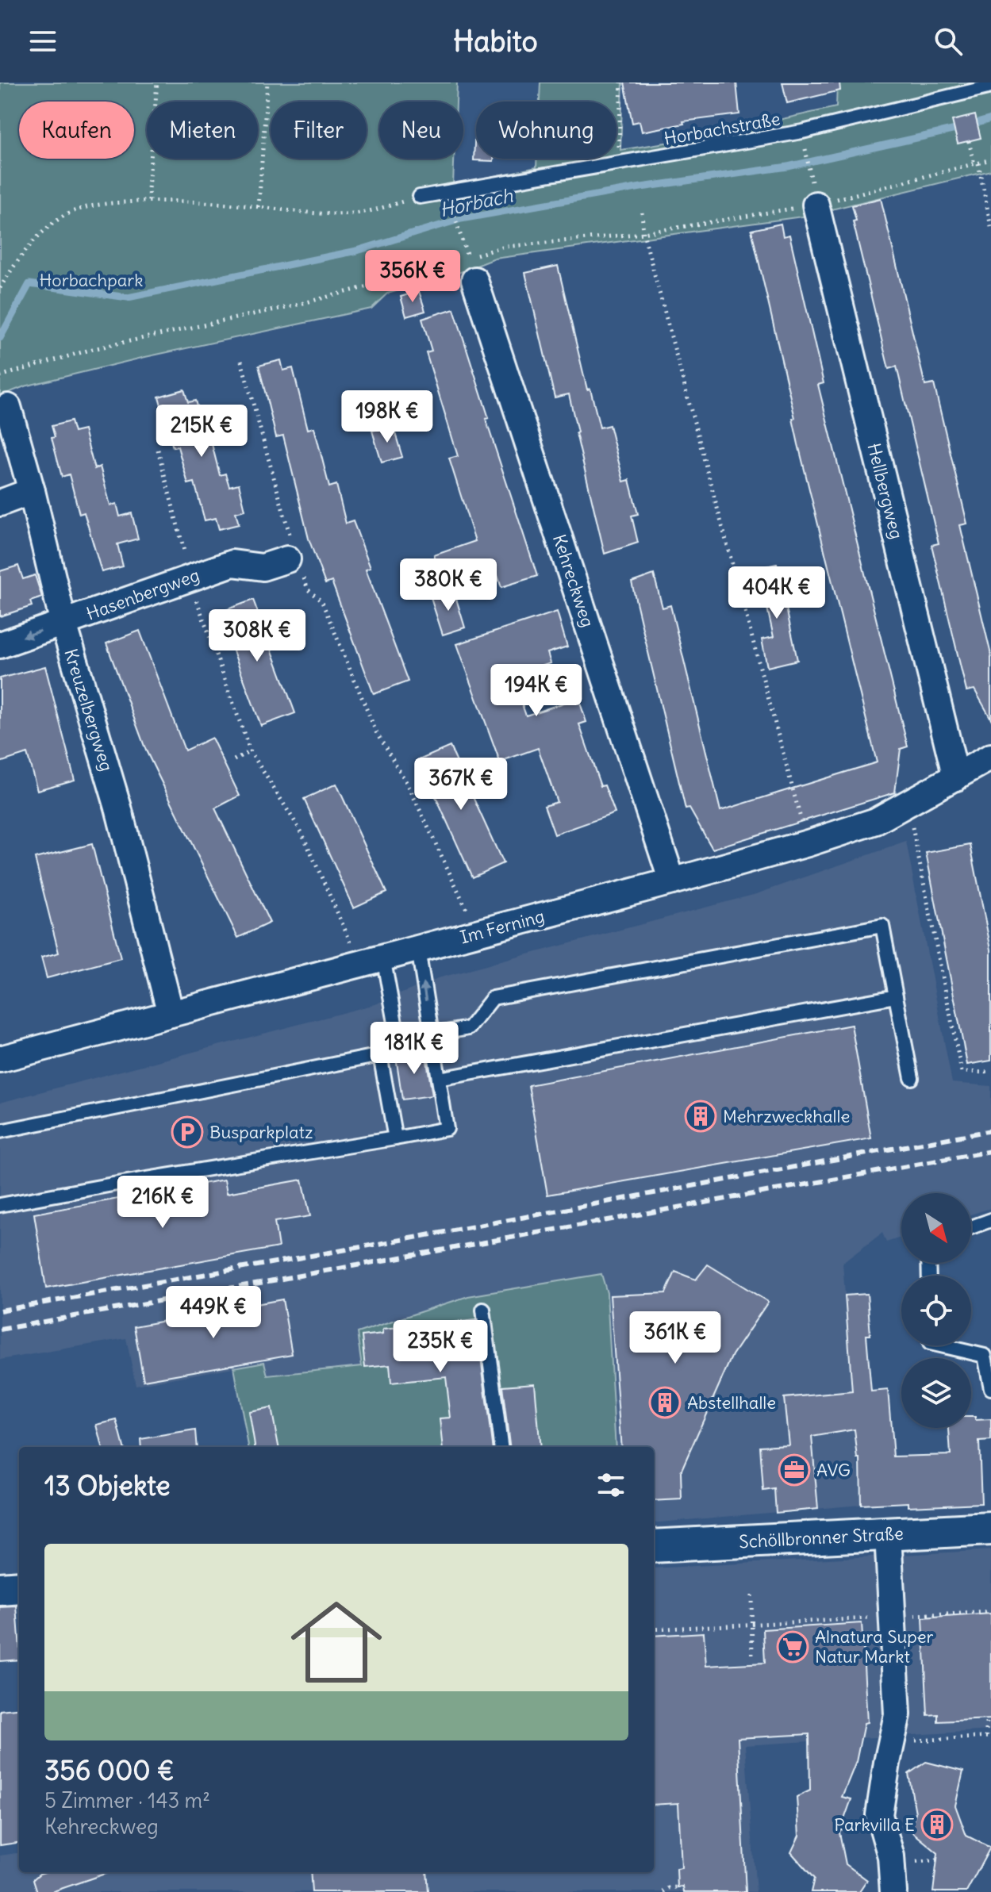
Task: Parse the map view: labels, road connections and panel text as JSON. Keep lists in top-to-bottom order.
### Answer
{
  "streets": {
    "street": [
      "Hellbergweg",
      "Kehreckweg",
      "Hasenbergweg",
      "Kreuzelbergweg",
      "Im Ferning",
      "Schöllbronner Straße"
    ],
    "lane": ["Horbachstraße"]
  },
  "crossings": [
    ["Hellbergweg", "Im Ferning"],
    ["Kehreckweg", "Im Ferning"],
    ["Hasenbergweg", "Kreuzelbergweg"],
    ["Kreuzelbergweg", "Im Ferning"]
  ],
  "water": ["Horbach"],
  "parks": ["Horbachpark"],
  "places": {
    "building": ["Mehrzweckhalle", "Abstellhalle", "Parkvilla E"],
    "parking": ["Busparkplatz"],
    "office": ["AVG"],
    "supermarket": ["Alnatura Super Natur Markt"]
  },
  "north": "bottom right",
  "page": {
    "header": "Habito",
    "chip": [
      "Kaufen",
      "Mieten",
      "Filter",
      "Neu",
      "Wohnung"
    ],
    "price": [
      "356K €",
      "198K €",
      "215K €",
      "380K €",
      "404K €",
      "308K €",
      "194K €",
      "367K €",
      "181K €",
      "216K €",
      "449K €",
      "361K €",
      "235K €"
    ],
    "heading": "13 Objekte",
    "list": [
      {
        "name": "356 000 €",
        "note": "5 Zimmer · 143 m² · Kehreckweg"
      }
    ]
  }
}
